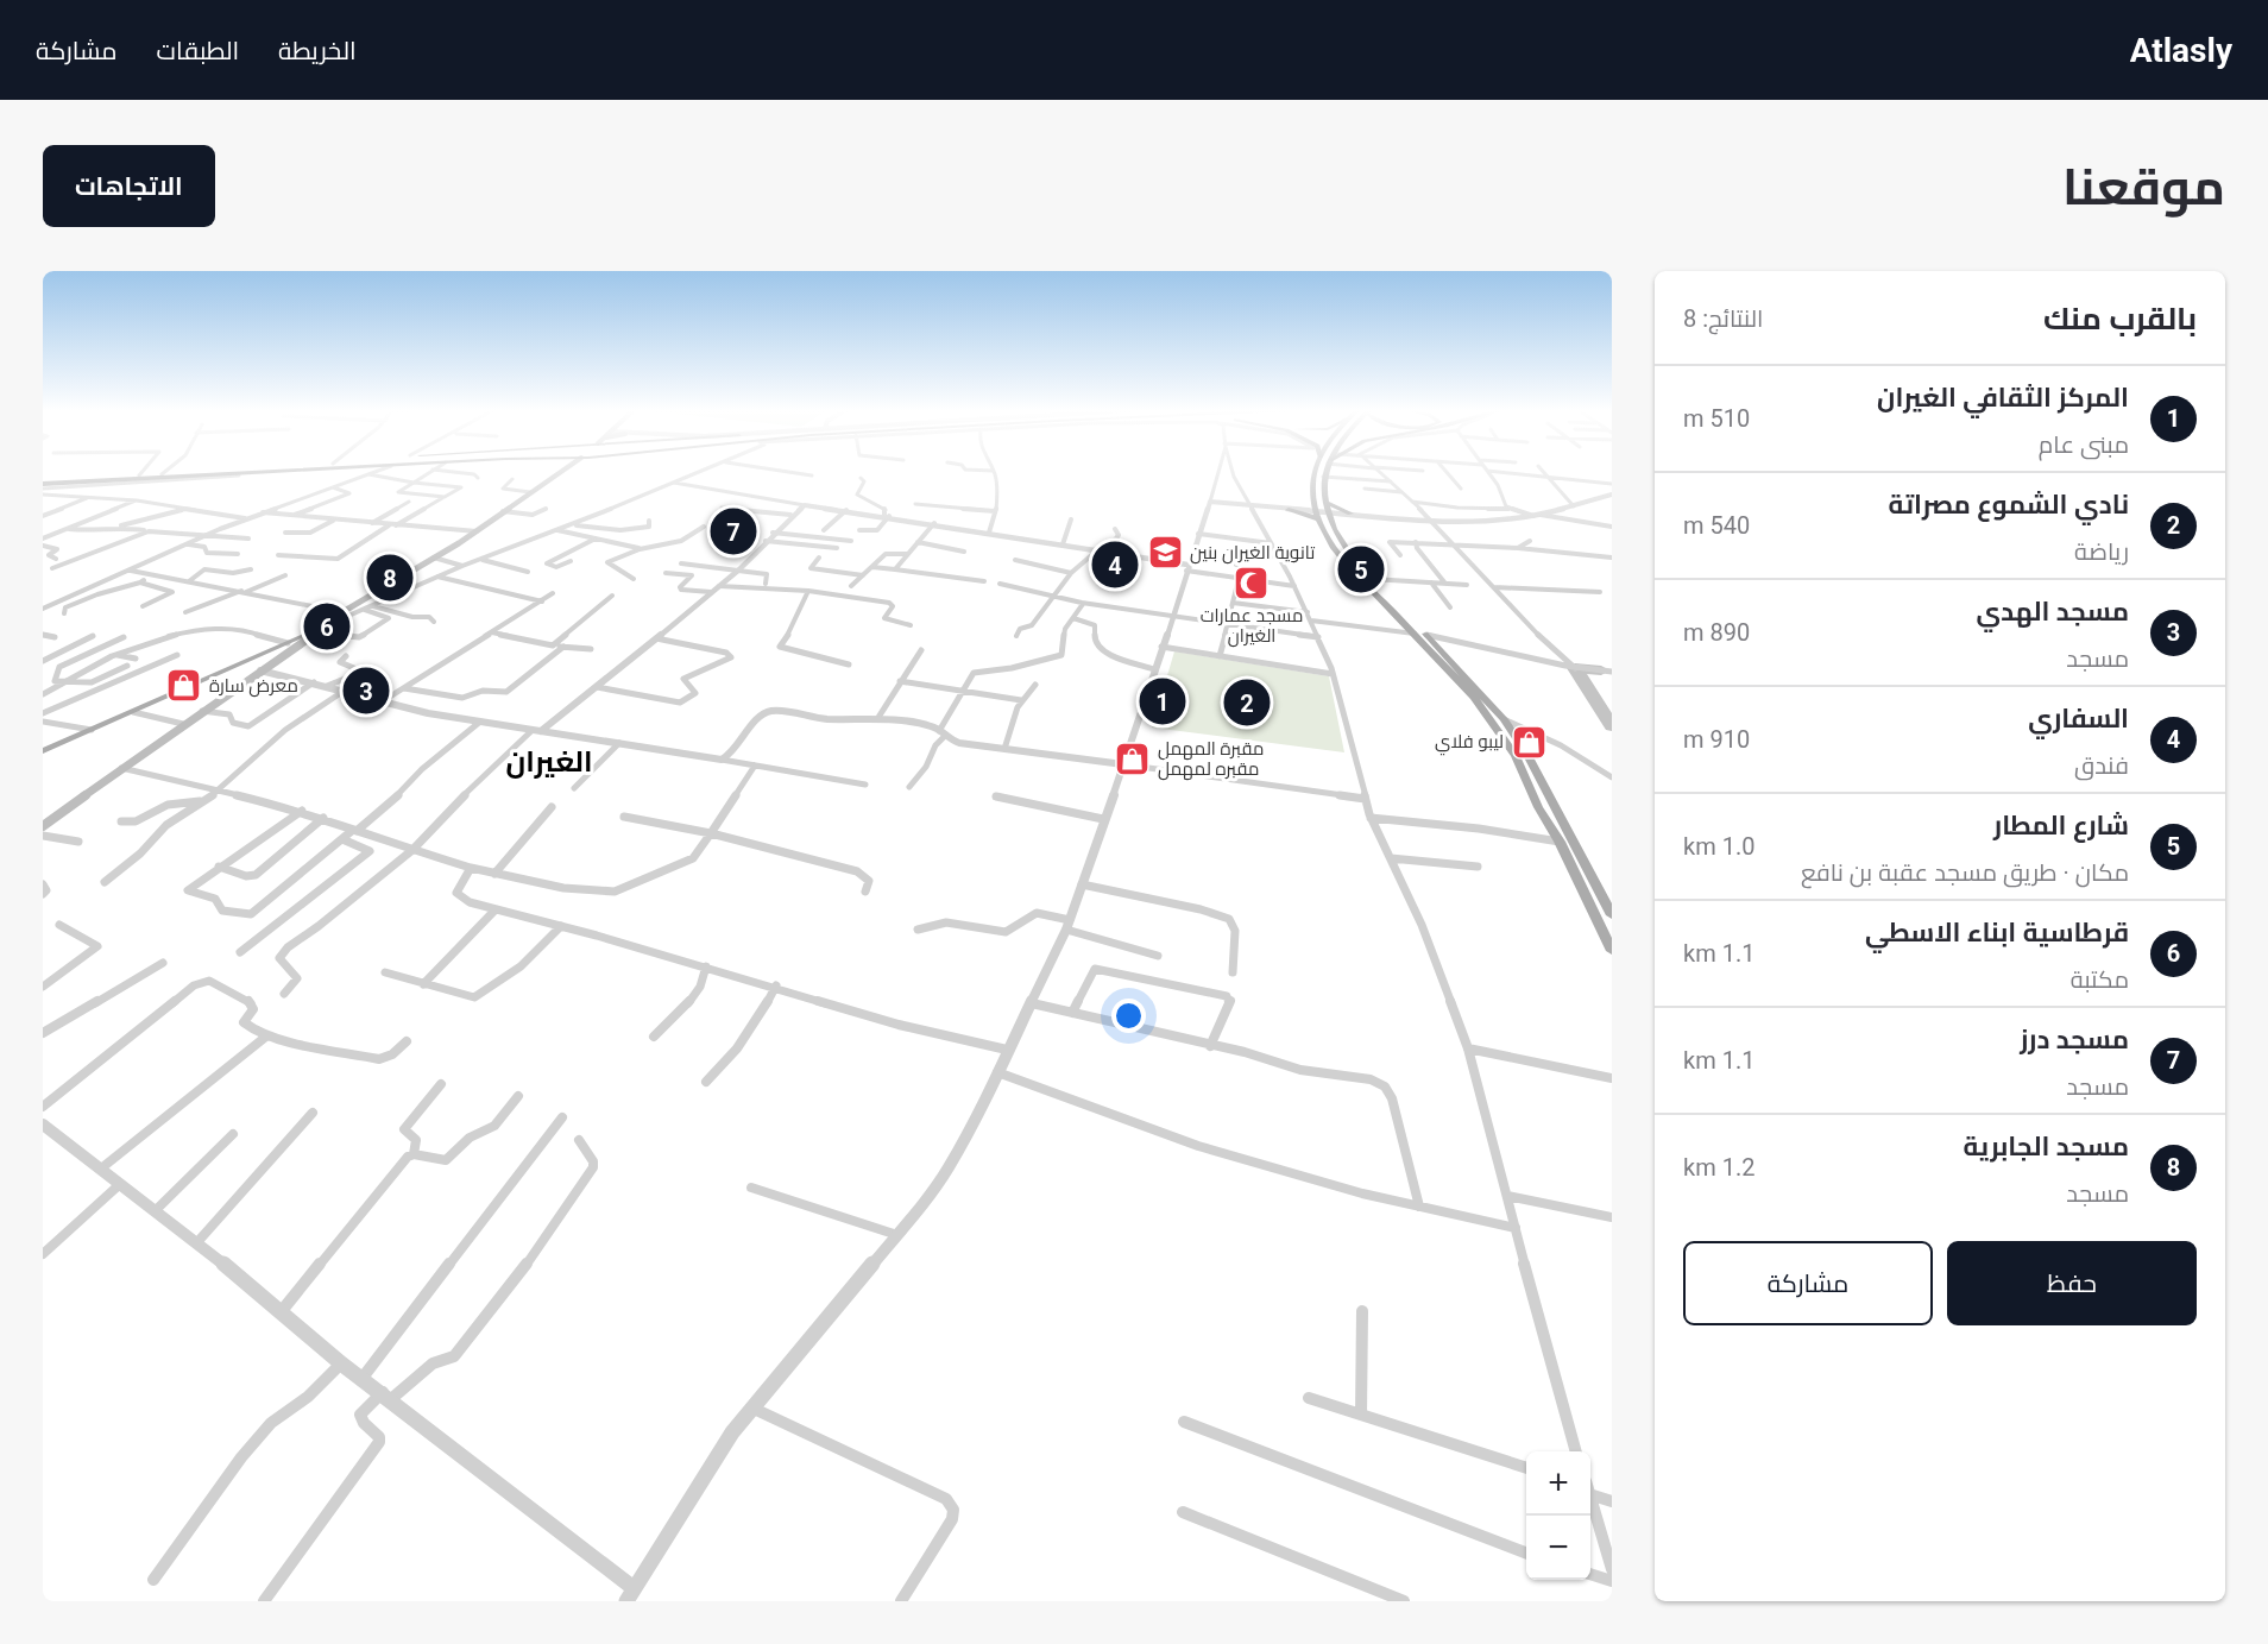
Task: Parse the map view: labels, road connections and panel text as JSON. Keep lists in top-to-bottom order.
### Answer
{
  "districts": ["الغيران"],
  "places": {
    "school or university": ["تانوية الغيران بنين"],
    "mosque": ["مسجد عمارات الغيران"],
    "shop": ["معرض سارة", "ليبو فلاي", "مقبرة المهمل مقبره لمهمل"]
  },
  "page": {
    "header": "Atlasly",
    "nav": ["الخريطة", "الطبقات", "مشاركة"],
    "title": "موقعنا",
    "buttons": [
      "الاتجاهات",
      ["حفظ", "مشاركة"]
    ],
    "heading": ["بالقرب منك", "النتائج: 8"],
    "list": [
      {
        "mark": "1",
        "name": "المركز الثقافي الغيران",
        "note": "مبنى عام",
        "value": "510 m"
      },
      {
        "mark": "2",
        "name": "نادي الشموع مصراتة",
        "note": "رياضة",
        "value": "540 m"
      },
      {
        "mark": "3",
        "name": "مسجد الهدي",
        "note": "مسجد",
        "value": "890 m"
      },
      {
        "mark": "4",
        "name": "السفاري",
        "note": "فندق",
        "value": "910 m"
      },
      {
        "mark": "5",
        "name": "شارع المطار",
        "note": "مكان · طريق مسجد عقبة بن نافع",
        "value": "1.0 km"
      },
      {
        "mark": "6",
        "name": "قرطاسية ابناء الاسطي",
        "note": "مكتبة",
        "value": "1.1 km"
      },
      {
        "mark": "7",
        "name": "مسجد درز",
        "note": "مسجد",
        "value": "1.1 km"
      },
      {
        "mark": "8",
        "name": "مسجد الجابرية",
        "note": "مسجد",
        "value": "1.2 km"
      }
    ],
    "pins": [
      "7",
      "4",
      "5",
      "8",
      "6",
      "3",
      "1",
      "2"
    ],
    "map_buttons": ["+", "−"]
  }
}
